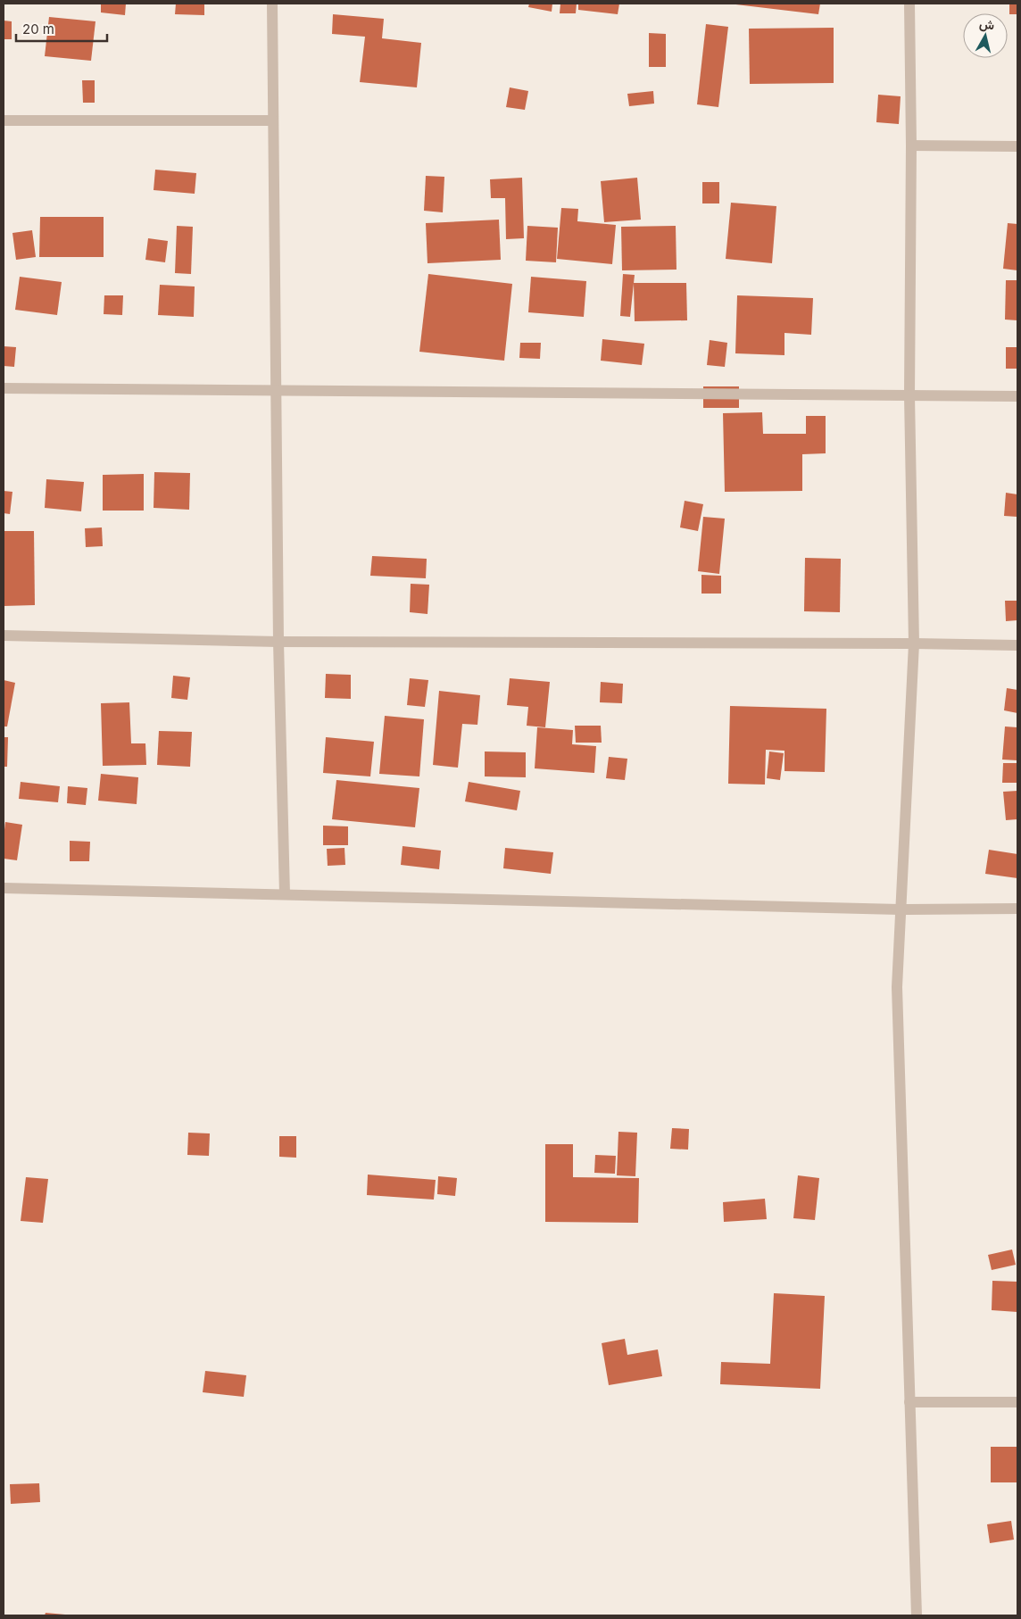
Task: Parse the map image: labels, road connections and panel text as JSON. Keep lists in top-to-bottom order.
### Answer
{
  "scale_bar": "20 m",
  "north": "top"
}
